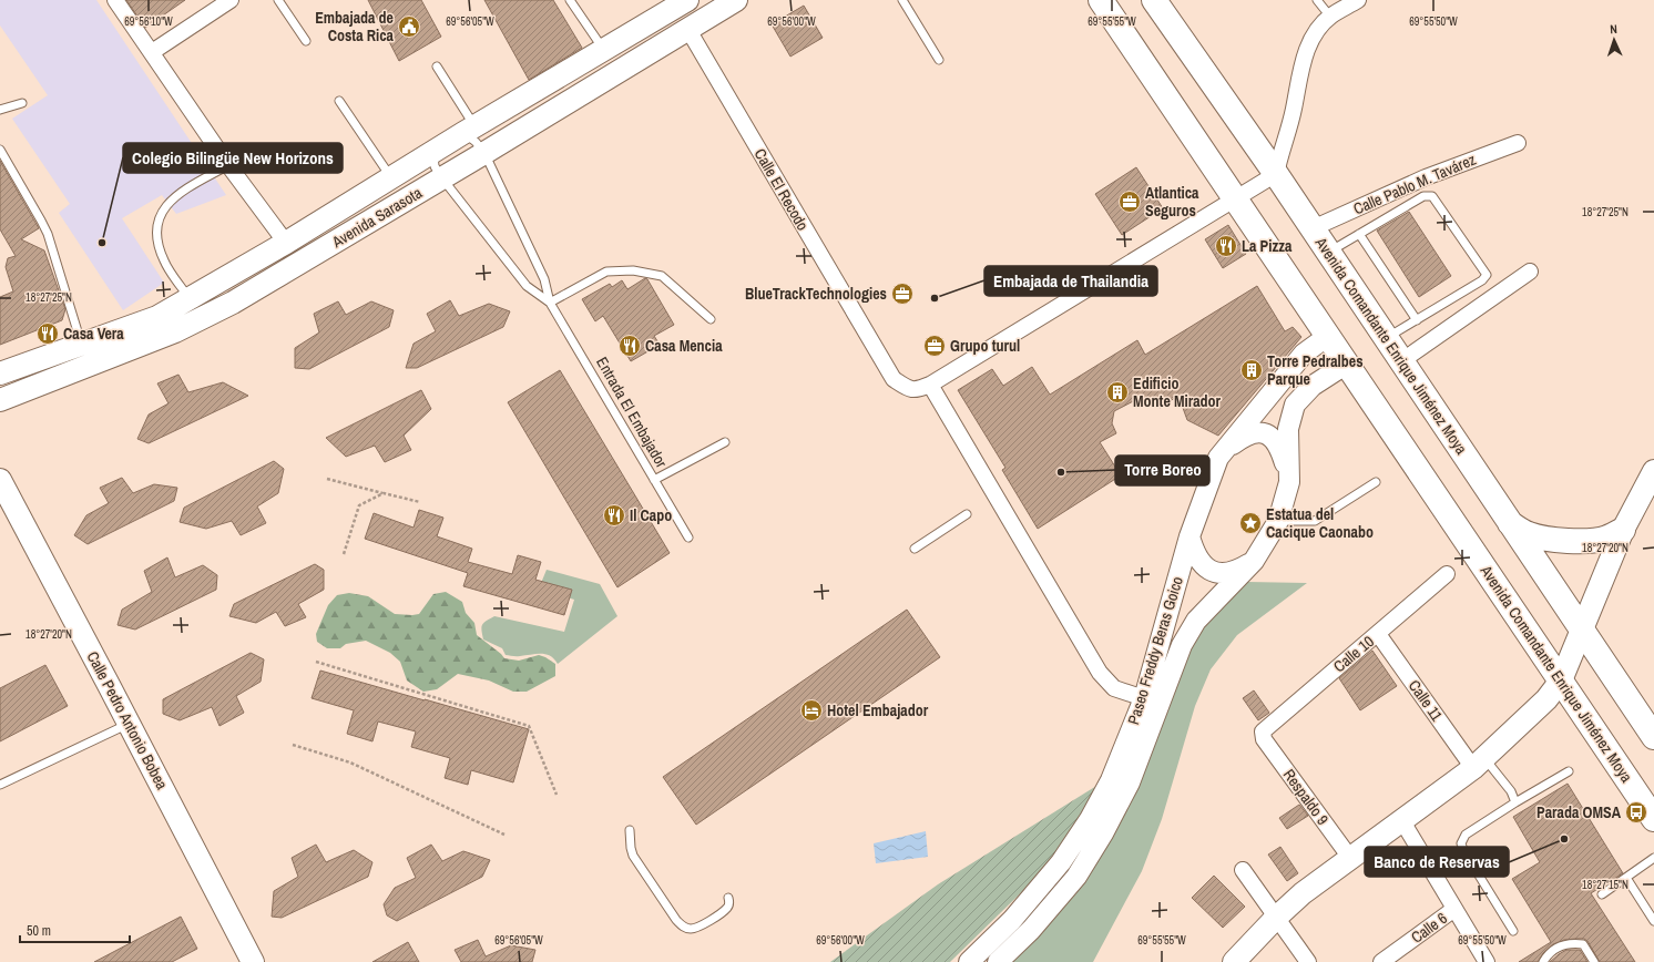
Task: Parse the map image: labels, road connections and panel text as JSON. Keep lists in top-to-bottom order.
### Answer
{
  "streets": {
    "main road": ["Avenida Sarasota", "Avenida Comandante Enrique Jiménez Moya", "Calle Pedro Antonio Bobea"],
    "street": [
      "Calle Pablo M. Tavárez",
      "Calle El Recodo",
      "Paseo Freddy Beras Goico",
      "Calle 10",
      "Calle 11",
      "Respaldo 9",
      "Calle 6"
    ],
    "lane": ["Entrada El Embajador"]
  },
  "crossings": [
    ["Calle Pablo M. Tavárez", "Avenida Comandante Enrique Jiménez Moya"],
    ["Calle El Recodo", "Avenida Sarasota"],
    ["Calle El Recodo", "Avenida Comandante Enrique Jiménez Moya"],
    ["Avenida Sarasota", "Entrada El Embajador"],
    ["Avenida Comandante Enrique Jiménez Moya", "Paseo Freddy Beras Goico"],
    ["Calle 10", "Calle 11"],
    ["Calle 10", "Respaldo 9"]
  ],
  "places": {
    "public building": ["Embajada de Costa Rica"],
    "office": ["Atlantica Seguros", "BlueTrackTechnologies", "Grupo turul"],
    "other": [
      "Colegio Bilingüe New Horizons",
      "Embajada de Thailandia",
      "Torre Boreo",
      "Banco de Reservas"
    ],
    "restaurant": [
      "La Pizza",
      "Casa Vera",
      "Casa Mencia",
      "Il Capo"
    ],
    "building": ["Torre Pedralbes Parque", "Edificio Monte Mirador"],
    "place": ["Estatua del Cacique Caonabo"],
    "hotel": ["Hotel Embajador"],
    "bus stop": ["Parada OMSA"]
  },
  "scale_bar": "50 m",
  "north": "top",
  "coordinates": [
    "69°55'55\"W",
    "69°55'50\"W",
    "69°56'10\"W",
    "69°56'05\"W",
    "69°56'00\"W",
    "18°27'25\"N",
    "18°27'20\"N",
    "18°27'15\"N"
  ]
}
